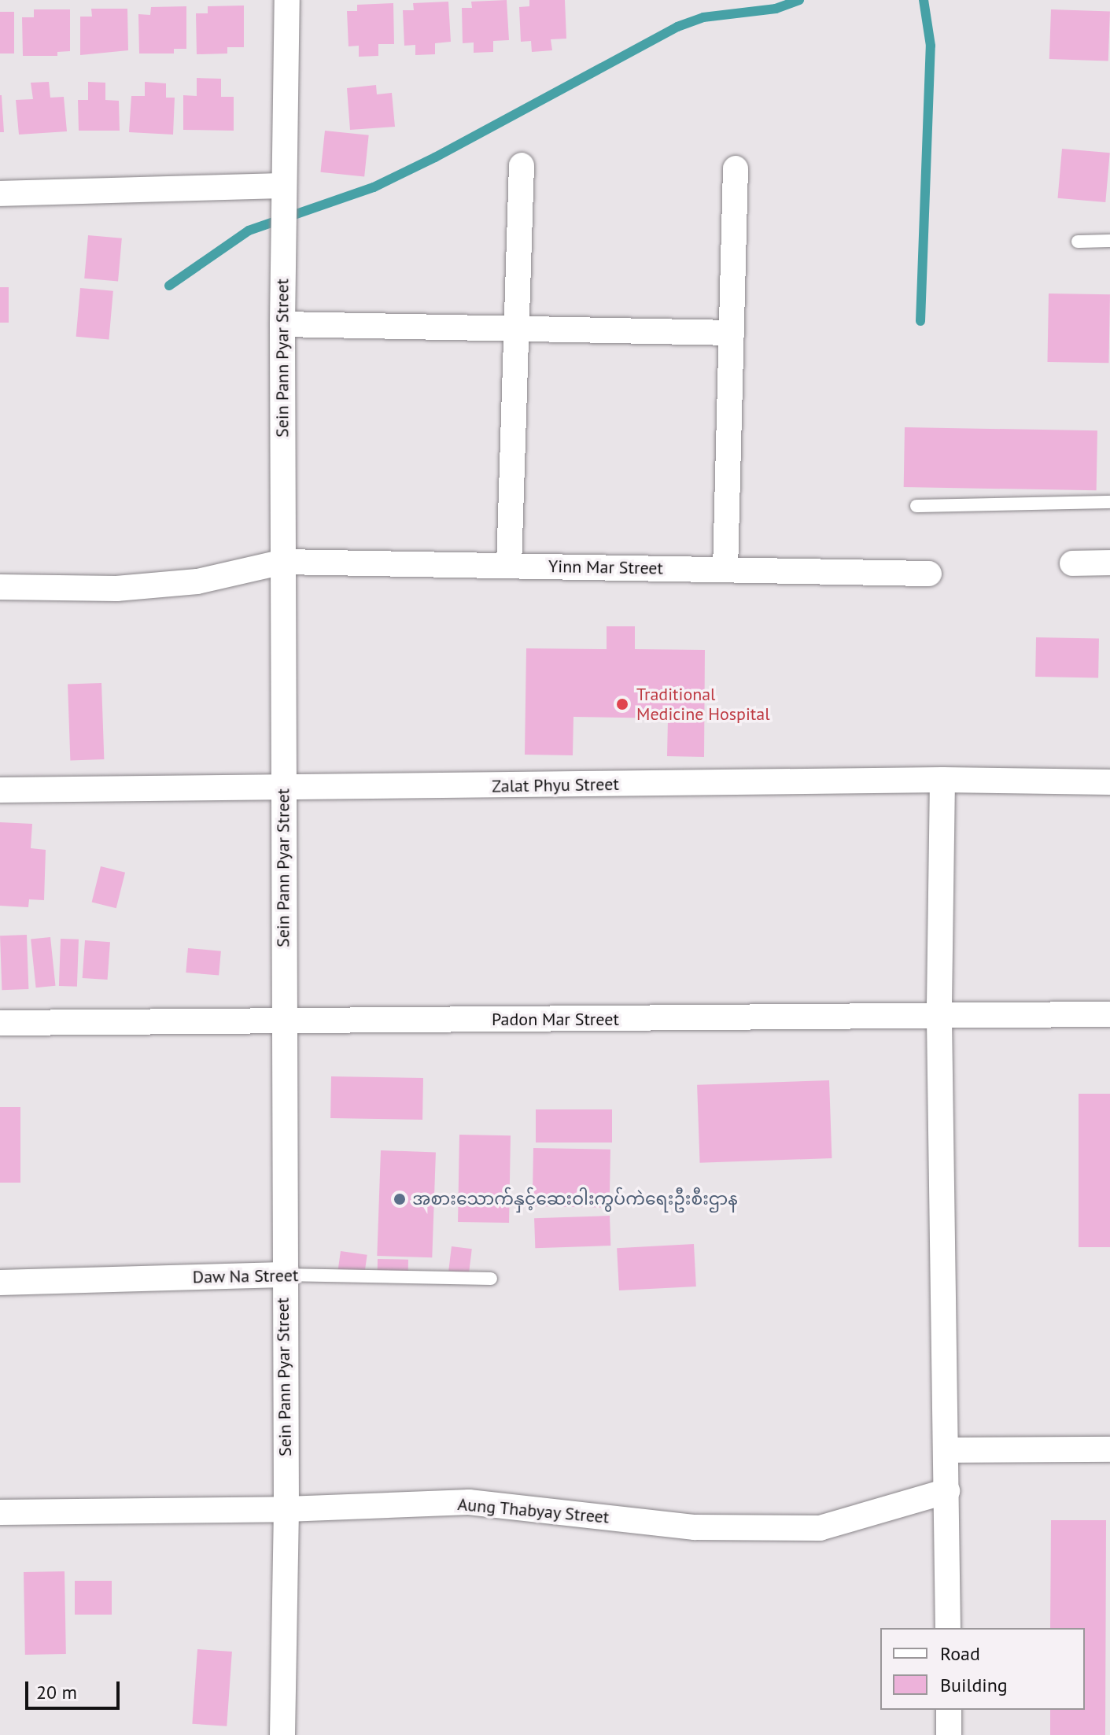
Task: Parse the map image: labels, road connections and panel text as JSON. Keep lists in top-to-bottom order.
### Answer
{
  "streets": {
    "street": [
      "Sein Pann Pyar Street",
      "Yinn Mar Street",
      "Zalat Phyu Street",
      "Padon Mar Street",
      "Daw Na Street",
      "Aung Thabyay Street"
    ]
  },
  "crossings": [
    ["Sein Pann Pyar Street", "Yinn Mar Street"],
    ["Sein Pann Pyar Street", "Zalat Phyu Street"],
    ["Sein Pann Pyar Street", "Padon Mar Street"],
    ["Sein Pann Pyar Street", "Daw Na Street"],
    ["Sein Pann Pyar Street", "Aung Thabyay Street"]
  ],
  "places": ["Traditional Medicine Hospital", "အစားသောက်နှင့်ဆေးဝါးကွပ်ကဲရေးဦးစီးဌာန"],
  "legend": ["Road", "Building"],
  "scale_bar": "20 m"
}
